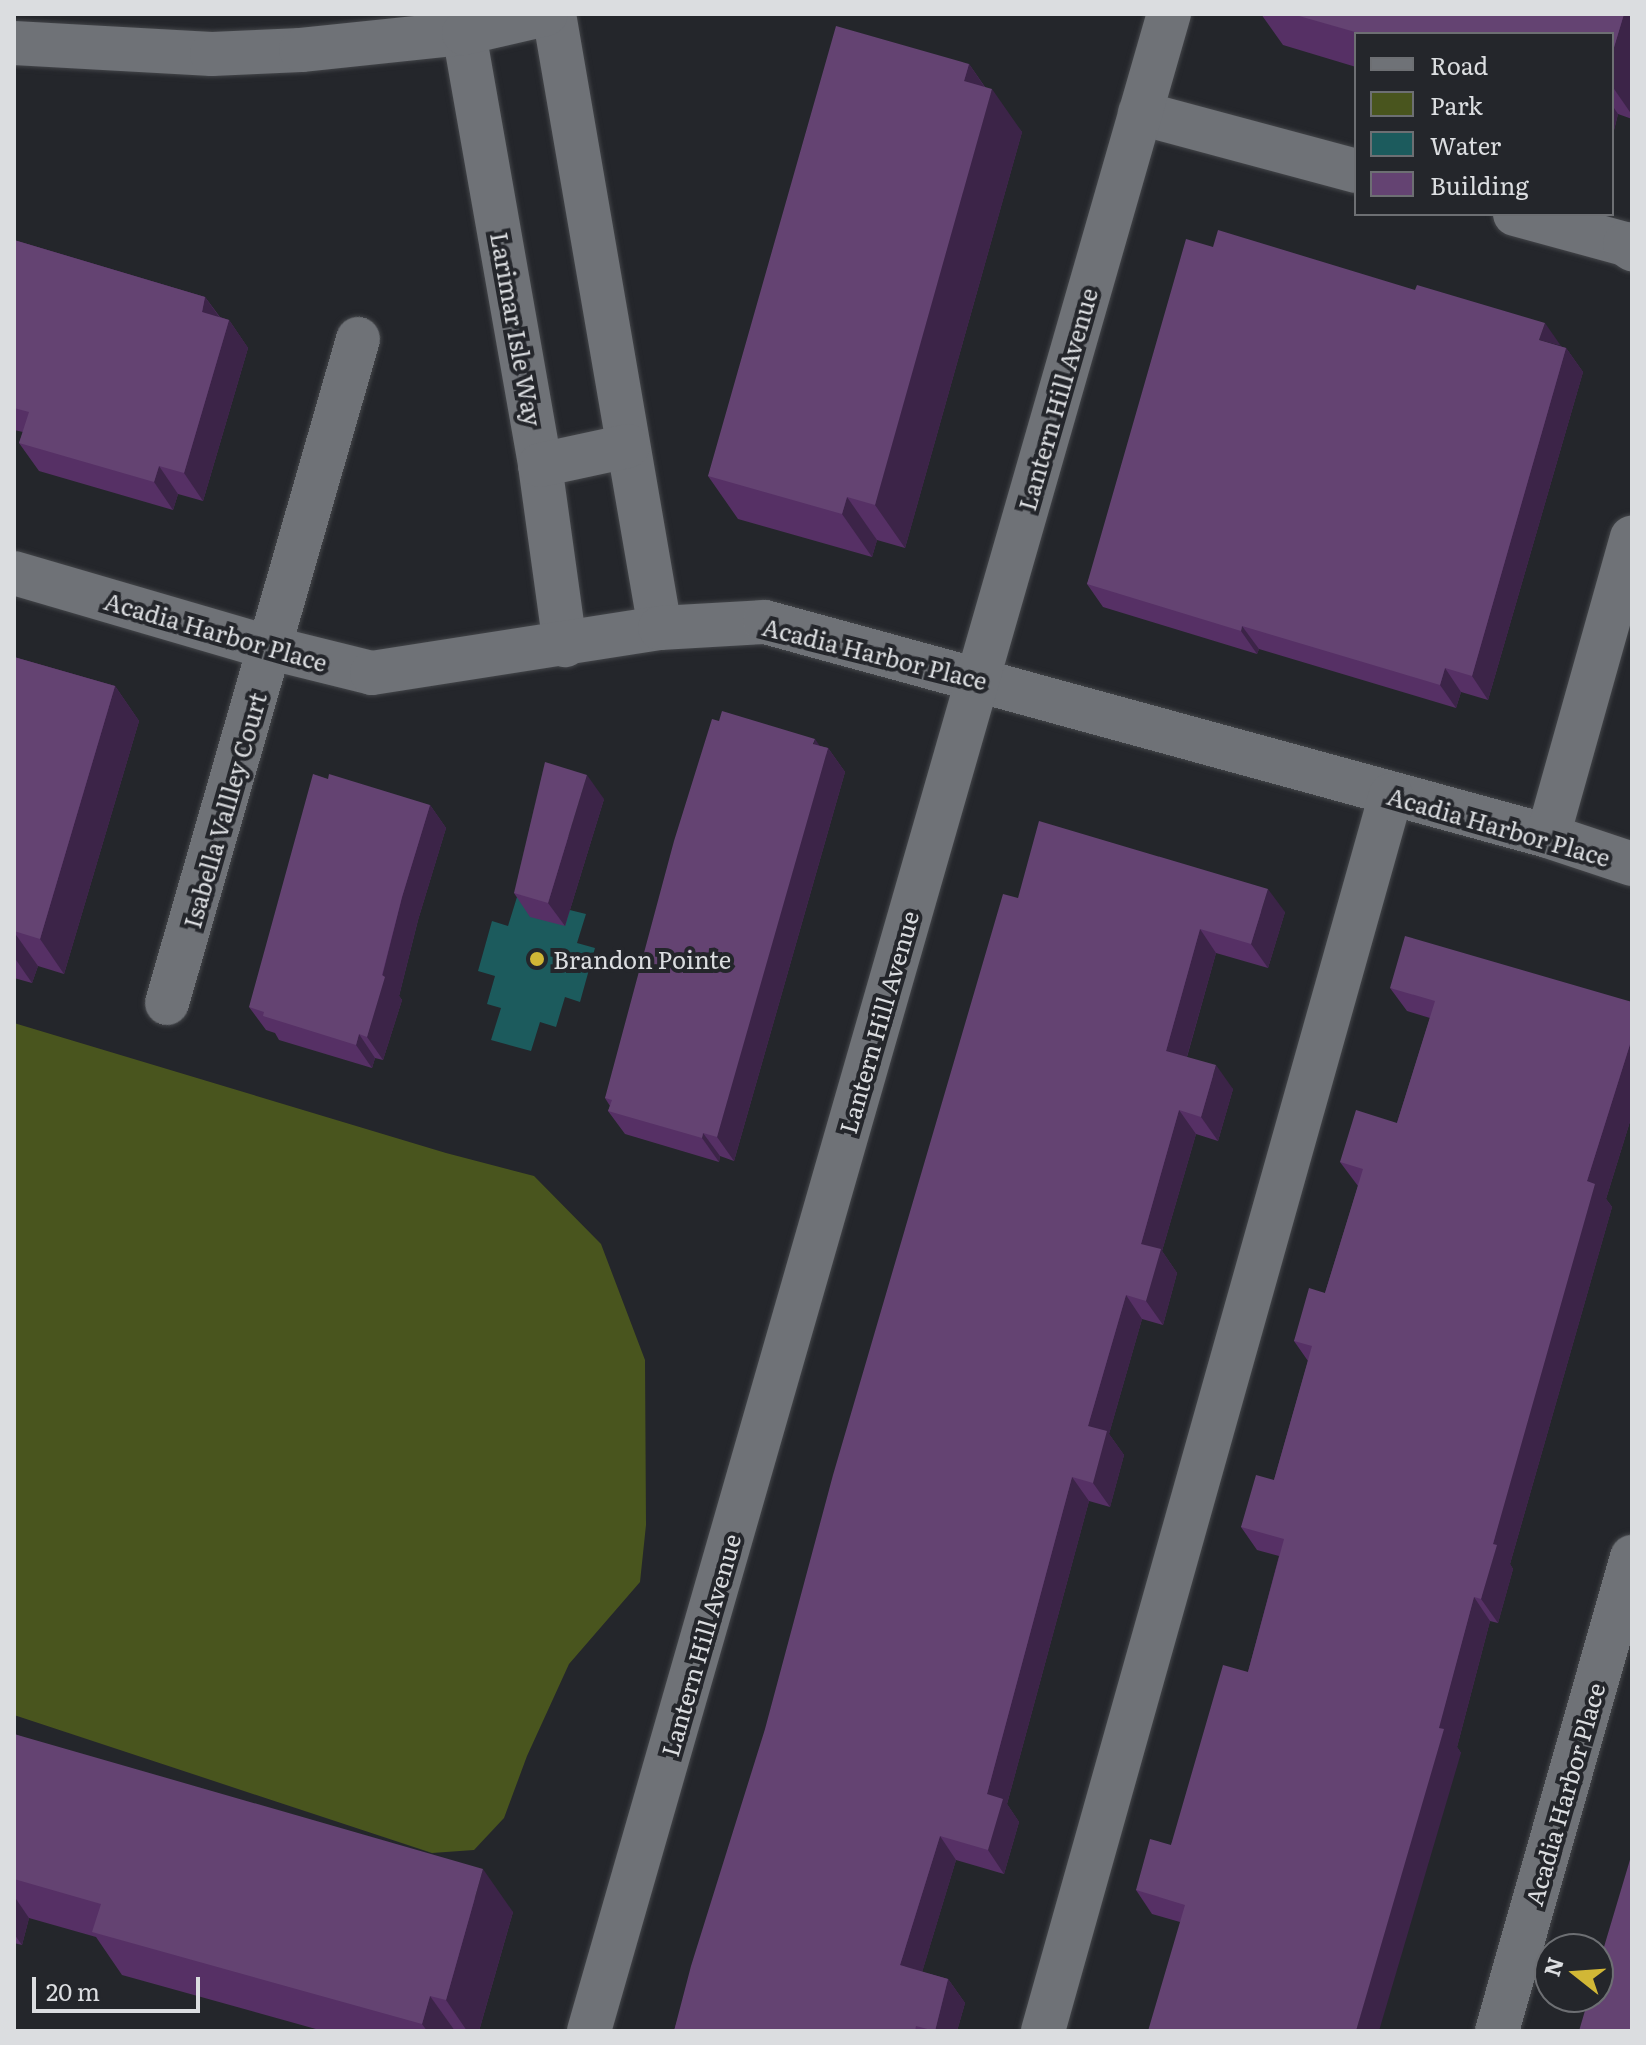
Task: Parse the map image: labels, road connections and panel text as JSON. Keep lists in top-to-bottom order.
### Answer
{
  "streets": {
    "street": [
      "Larimar Isle Way",
      "Lantern Hill Avenue",
      "Acadia Harbor Place",
      "Isabella Vallley Court"
    ]
  },
  "crossings": [
    ["Larimar Isle Way", "Acadia Harbor Place"],
    ["Lantern Hill Avenue", "Acadia Harbor Place"],
    ["Acadia Harbor Place", "Isabella Vallley Court"]
  ],
  "places": ["Brandon Pointe"],
  "legend": [
    "Road",
    "Park",
    "Water",
    "Building"
  ],
  "scale_bar": "20 m",
  "north": "left"
}
